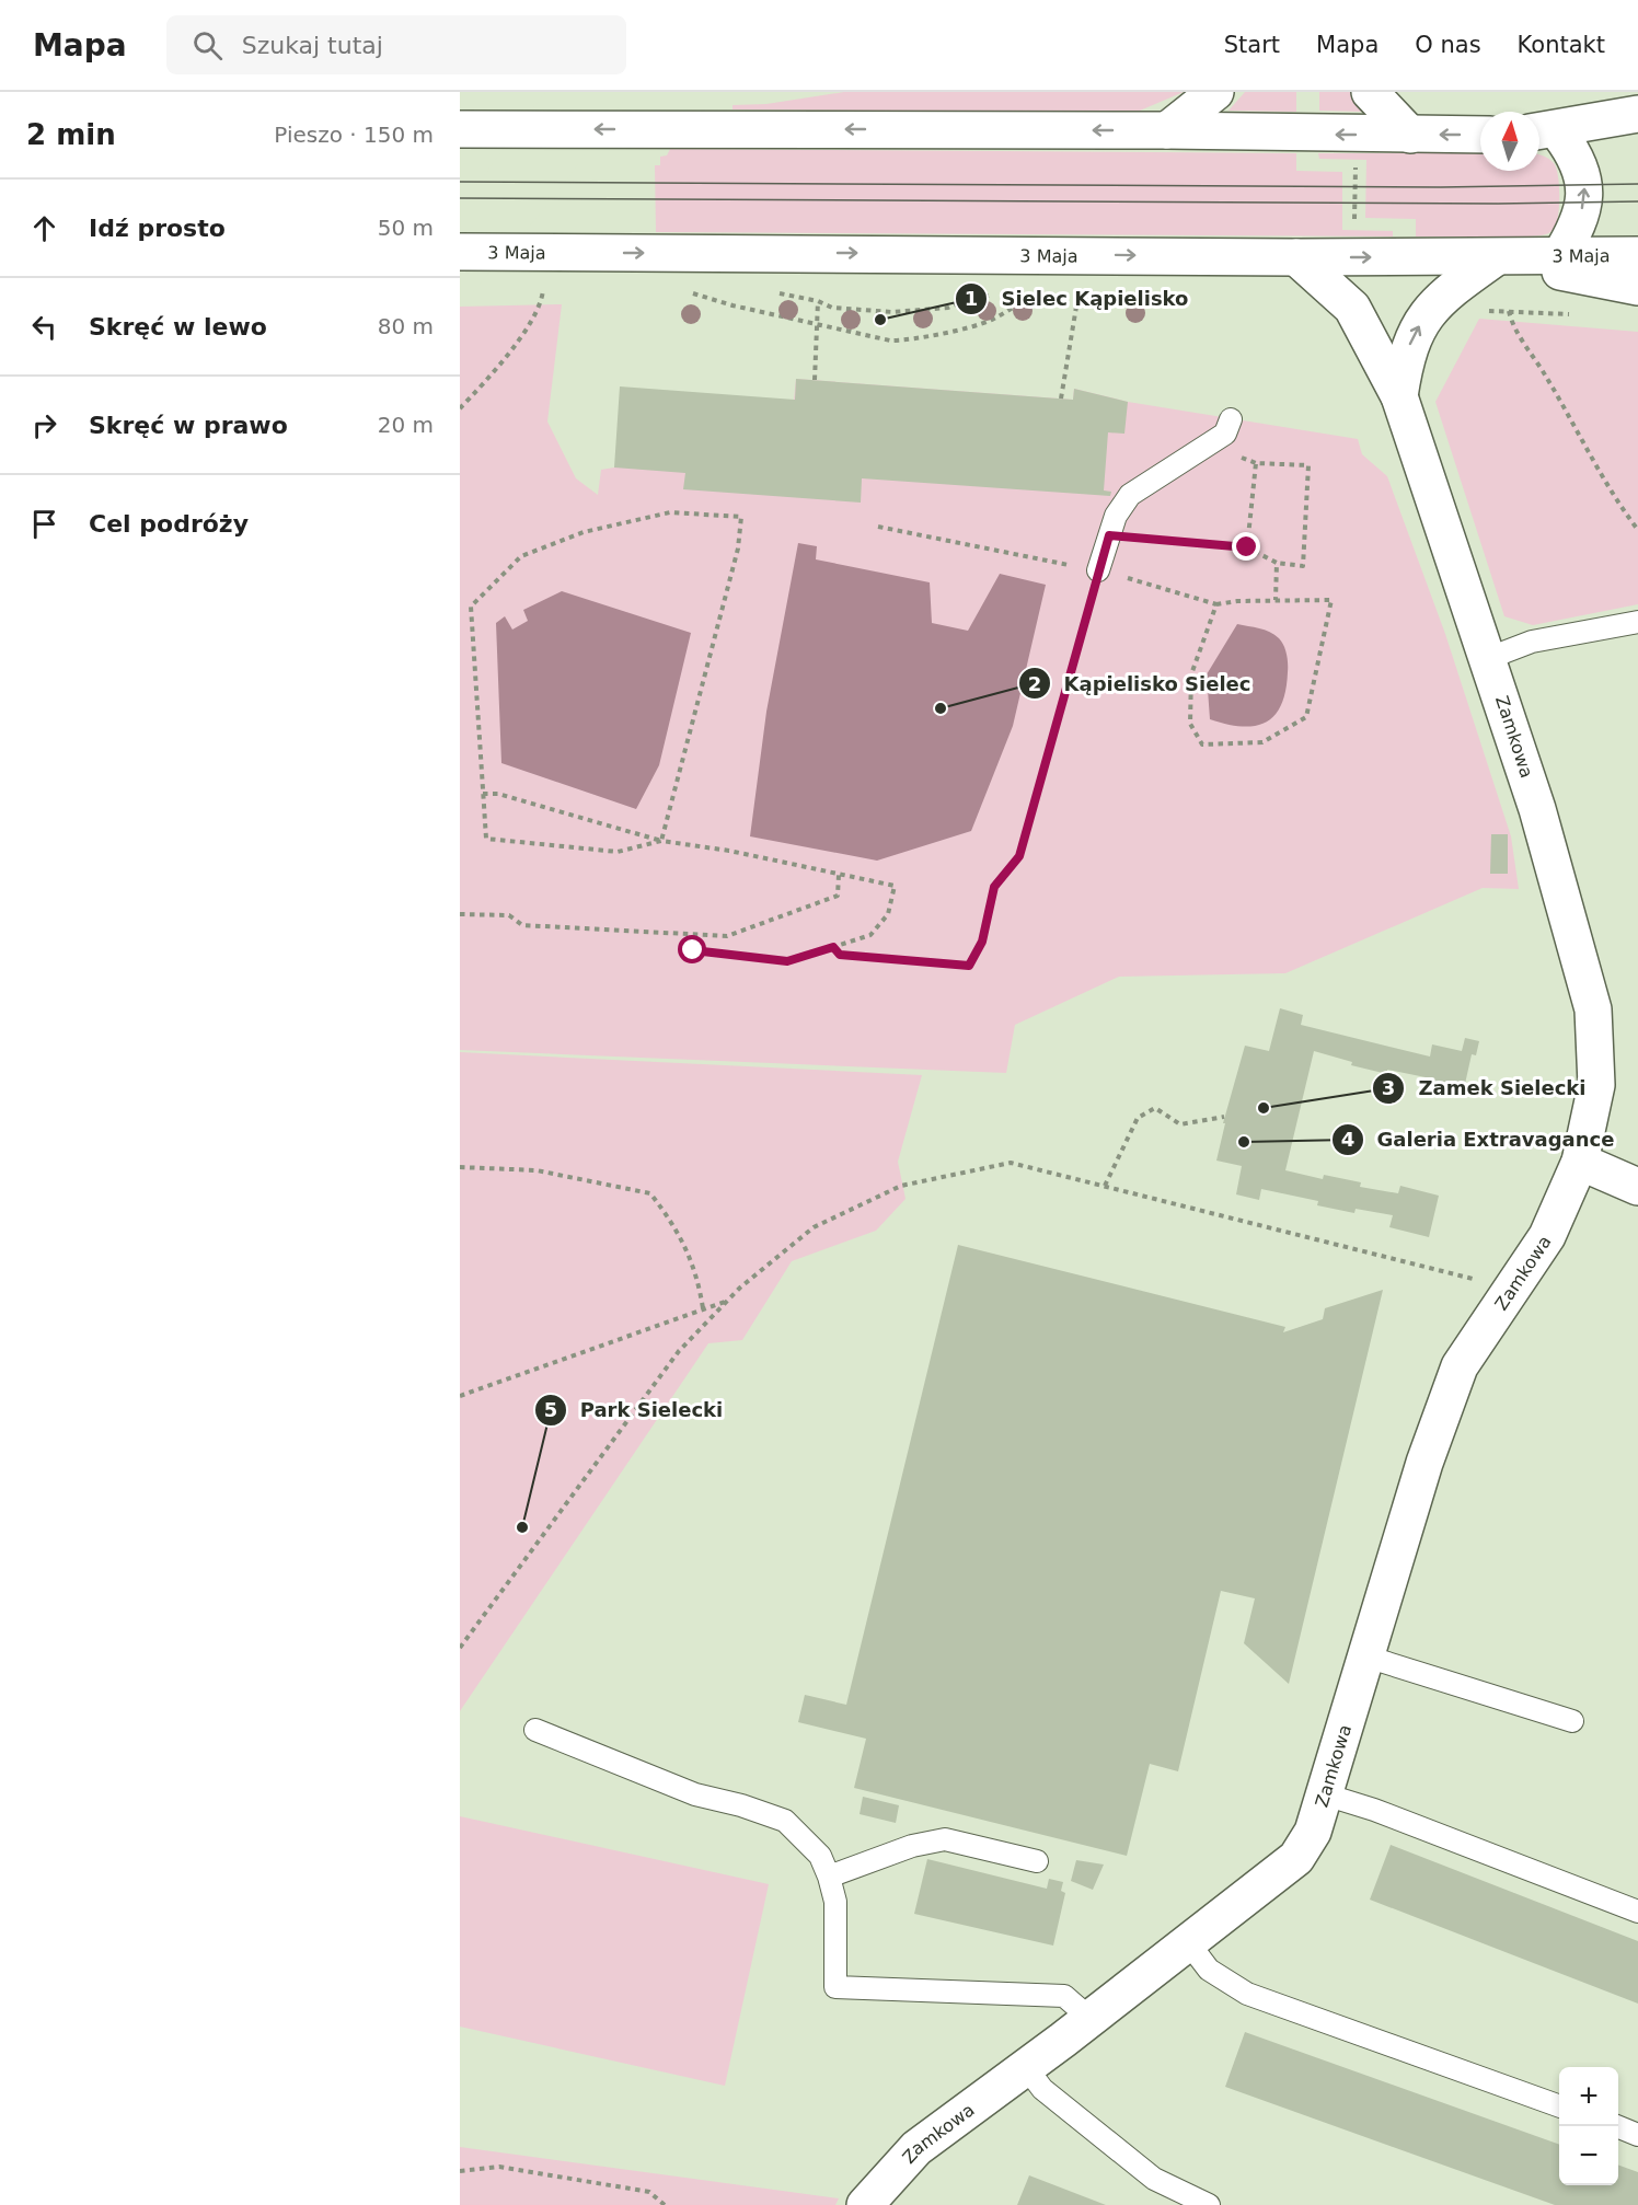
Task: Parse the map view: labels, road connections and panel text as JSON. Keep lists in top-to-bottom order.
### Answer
{
  "streets": {
    "main road": ["3 Maja", "Zamkowa"]
  },
  "crossings": [
    ["3 Maja", "Zamkowa"]
  ],
  "places": [
    "Sielec Kąpielisko",
    "Kąpielisko Sielec",
    "Zamek Sielecki",
    "Galeria Extravagance",
    "Park Sielecki"
  ],
  "north": "top",
  "page": {
    "header": "Mapa",
    "search": "Szukaj tutaj",
    "nav": [
      "Start",
      "Mapa",
      "O nas",
      "Kontakt"
    ],
    "heading": ["2 min", "Pieszo · 150 m"],
    "list": [
      ["Idź prosto", "50 m"],
      ["Skręć w lewo", "80 m"],
      ["Skręć w prawo", "20 m"],
      "Cel podróży"
    ],
    "map_buttons": ["+", "−"]
  }
}
